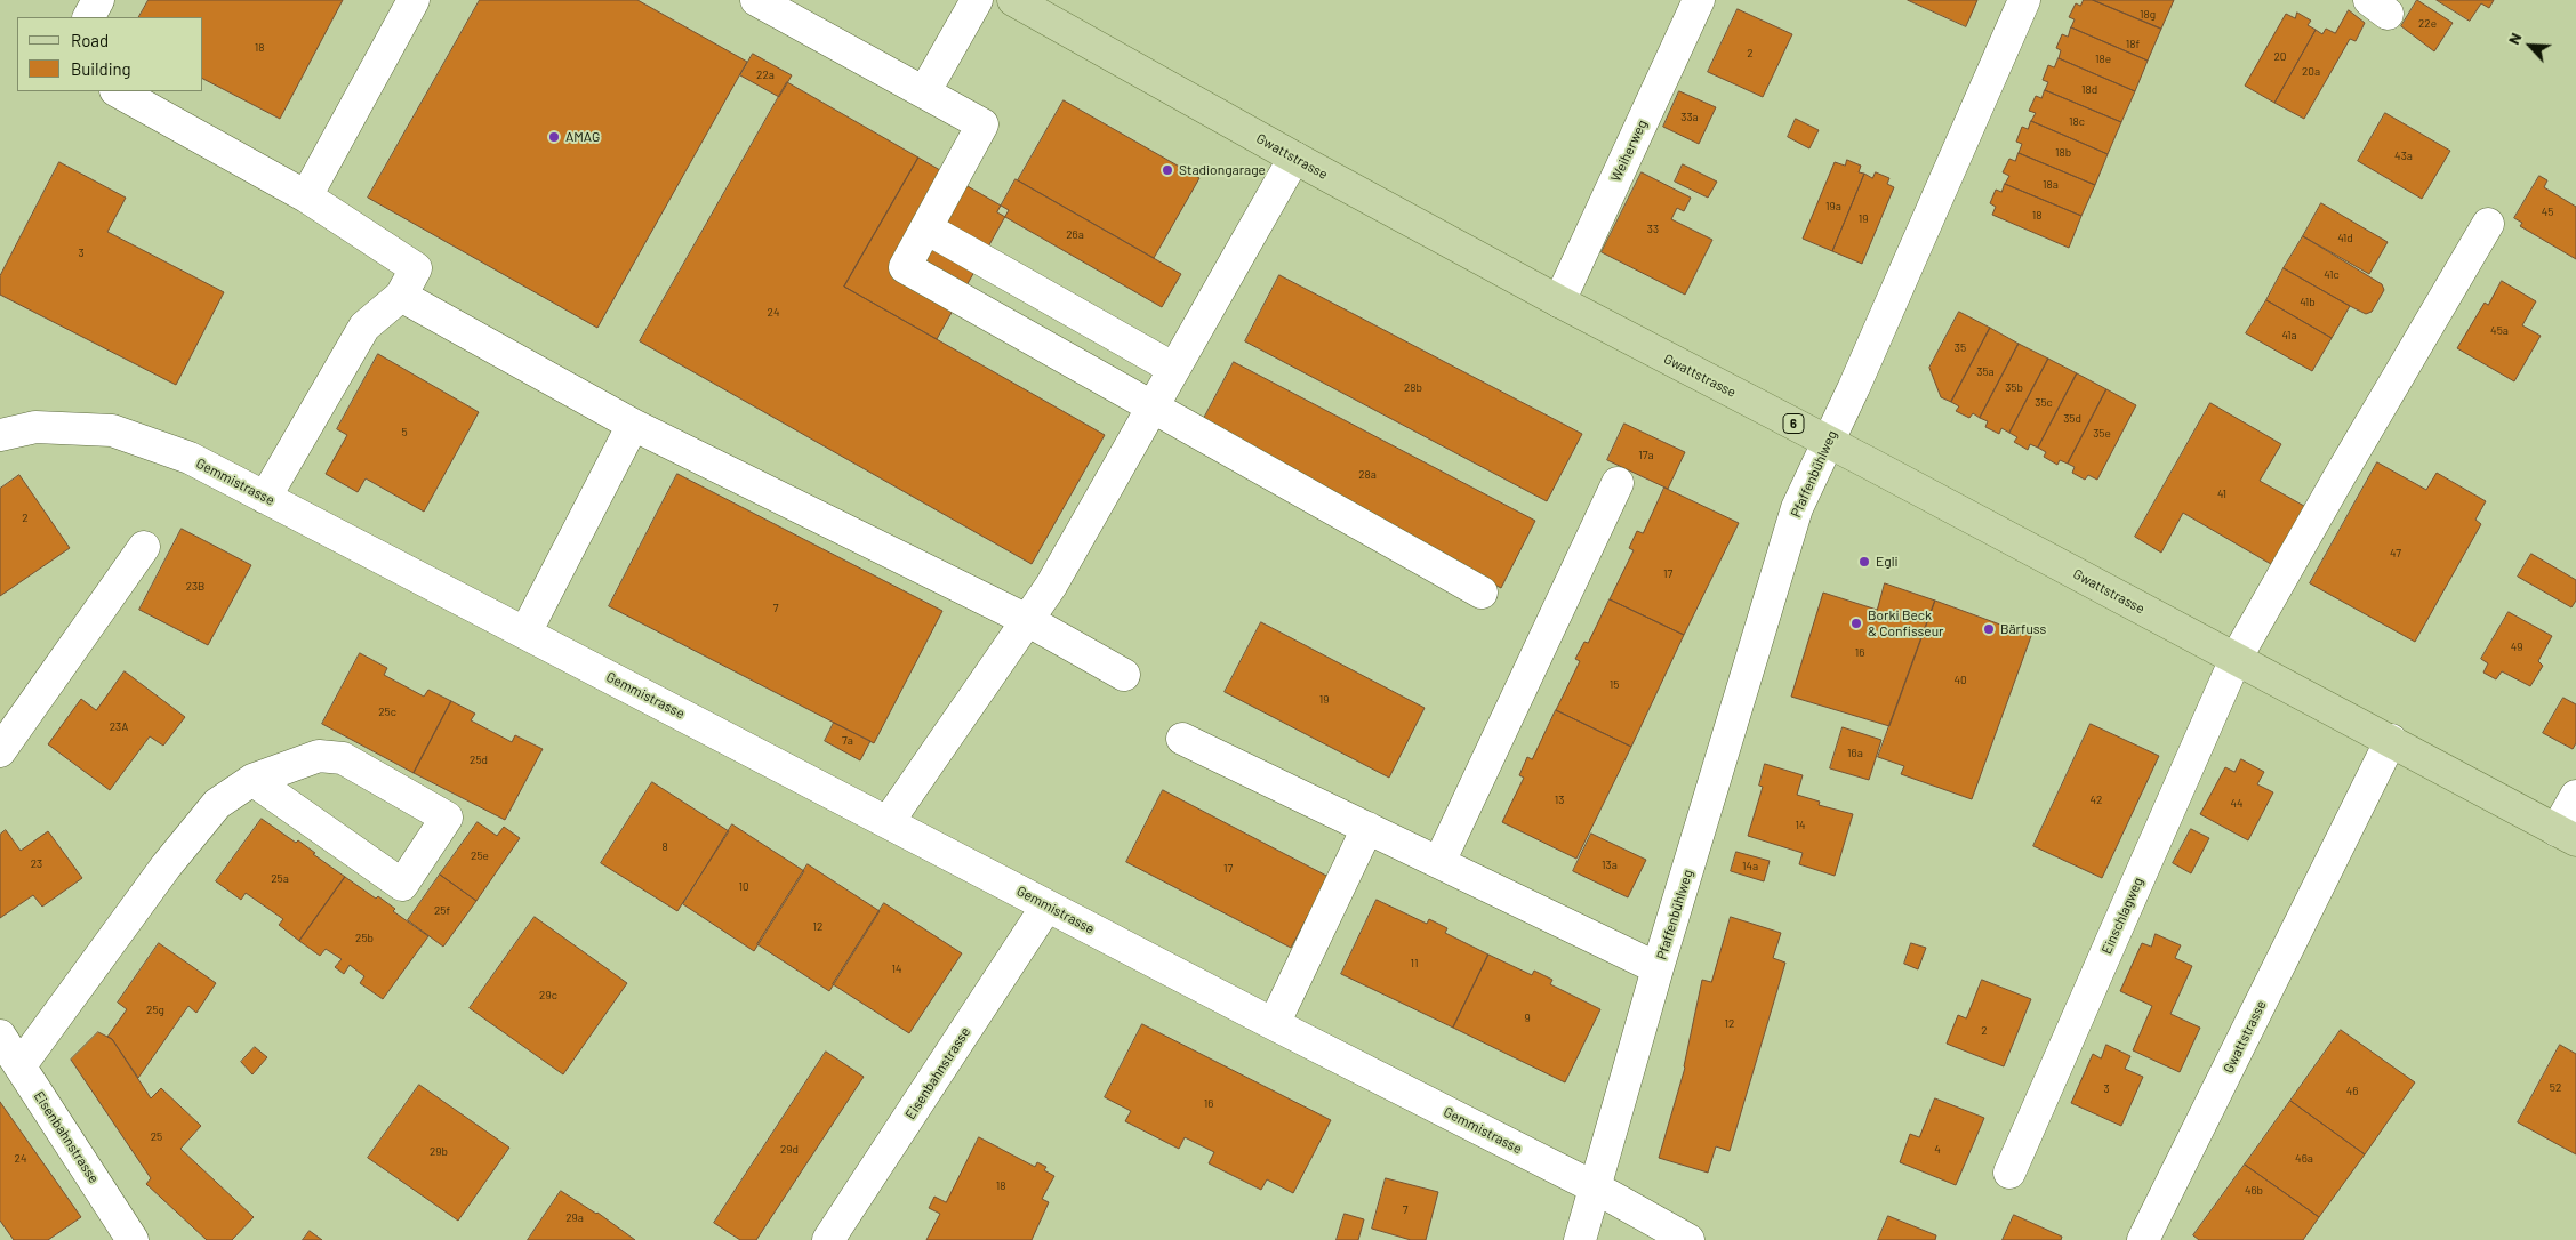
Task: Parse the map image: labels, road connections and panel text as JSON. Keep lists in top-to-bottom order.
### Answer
{
  "streets": {
    "main road": ["Gwattstrasse", "6"],
    "street": [
      "Weiherweg",
      "Pfaffenbühlweg",
      "Gemmistrasse",
      "Einschlagweg",
      "Eisenbahnstrasse"
    ]
  },
  "crossings": [
    ["Weiherweg", "Gwattstrasse"],
    ["Gwattstrasse", "Pfaffenbühlweg"],
    ["Gwattstrasse", "Einschlagweg"],
    ["Pfaffenbühlweg", "Gemmistrasse"],
    ["Gemmistrasse", "Eisenbahnstrasse"]
  ],
  "places": [
    "AMAG",
    "Stadiongarage",
    "Egli",
    "Borki Beck & Confisseur",
    "Bärfuss"
  ],
  "house_numbers": [
    "18g",
    "22e",
    "18f",
    "18",
    "2",
    "20",
    "18e",
    "20a",
    "22a",
    "18d",
    "33a",
    "18c",
    "18b",
    "43a",
    "18a",
    "19a",
    "45",
    "18",
    "19",
    "33",
    "26a",
    "41d",
    "3",
    "41c",
    "41b",
    "24",
    "45a",
    "41a",
    "35",
    "35a",
    "28b",
    "35b",
    "35c",
    "35d",
    "5",
    "35e",
    "17a",
    "28a",
    "41",
    "2",
    "47",
    "17",
    "23B",
    "7",
    "49",
    "16",
    "40",
    "15",
    "19",
    "25c",
    "23A",
    "7a",
    "16a",
    "25d",
    "13",
    "42",
    "44",
    "14",
    "8",
    "25e",
    "23",
    "13a",
    "14a",
    "17",
    "25a",
    "10",
    "25f",
    "12",
    "25b",
    "11",
    "14",
    "29c",
    "25g",
    "9",
    "12",
    "2",
    "52",
    "3",
    "46",
    "16",
    "25",
    "29d",
    "4",
    "29b",
    "24",
    "46a",
    "18",
    "46b",
    "7",
    "29a"
  ],
  "legend": ["Road", "Building"],
  "north": "top left"
}
